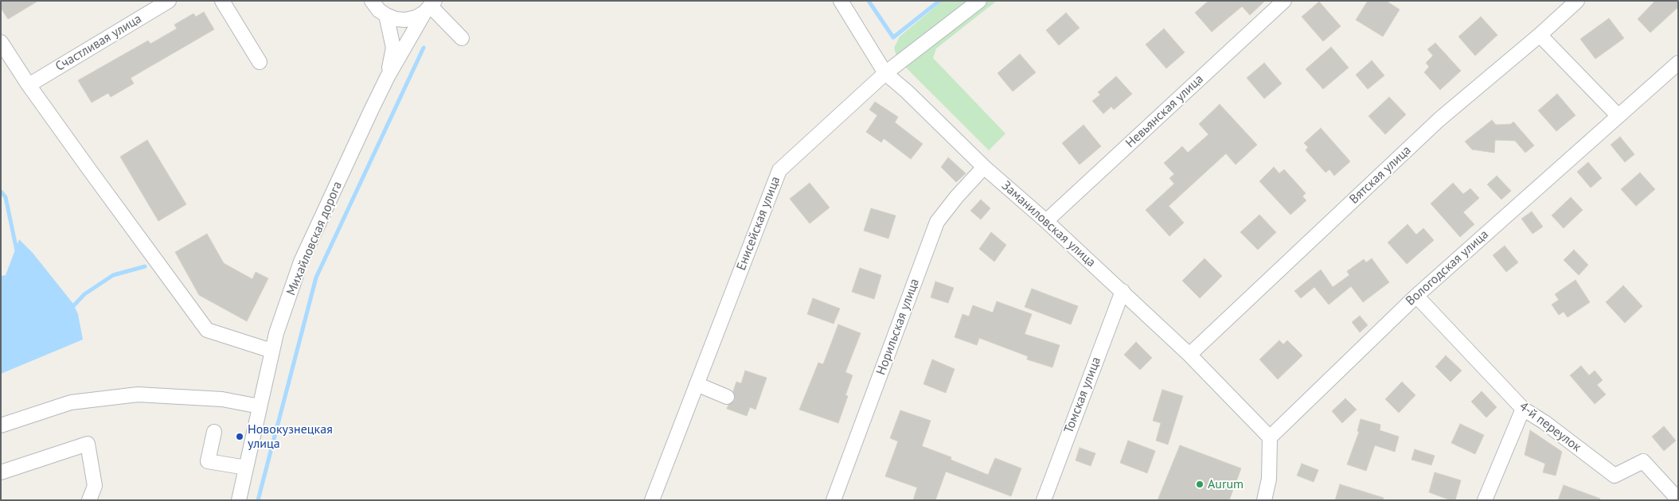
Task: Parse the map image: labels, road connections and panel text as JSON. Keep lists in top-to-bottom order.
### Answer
{
  "streets": {
    "street": [
      "Счастливая улица",
      "Невьянская улица",
      "Вятская улица",
      "Енисейская улица",
      "Заманиловская улица",
      "Михайловская дорога",
      "Вологодская улица",
      "Норильская улица",
      "Томская улица",
      "4-й переулок"
    ]
  },
  "crossings": [
    ["Невьянская улица", "Заманиловская улица"],
    ["Вятская улица", "Заманиловская улица"],
    ["Енисейская улица", "Заманиловская улица"],
    ["Заманиловская улица", "Вологодская улица"],
    ["Заманиловская улица", "Норильская улица"],
    ["Заманиловская улица", "Томская улица"],
    ["Вологодская улица", "4-й переулок"]
  ],
  "places": ["Новокузнецкая улица", "Aurum"]
}
